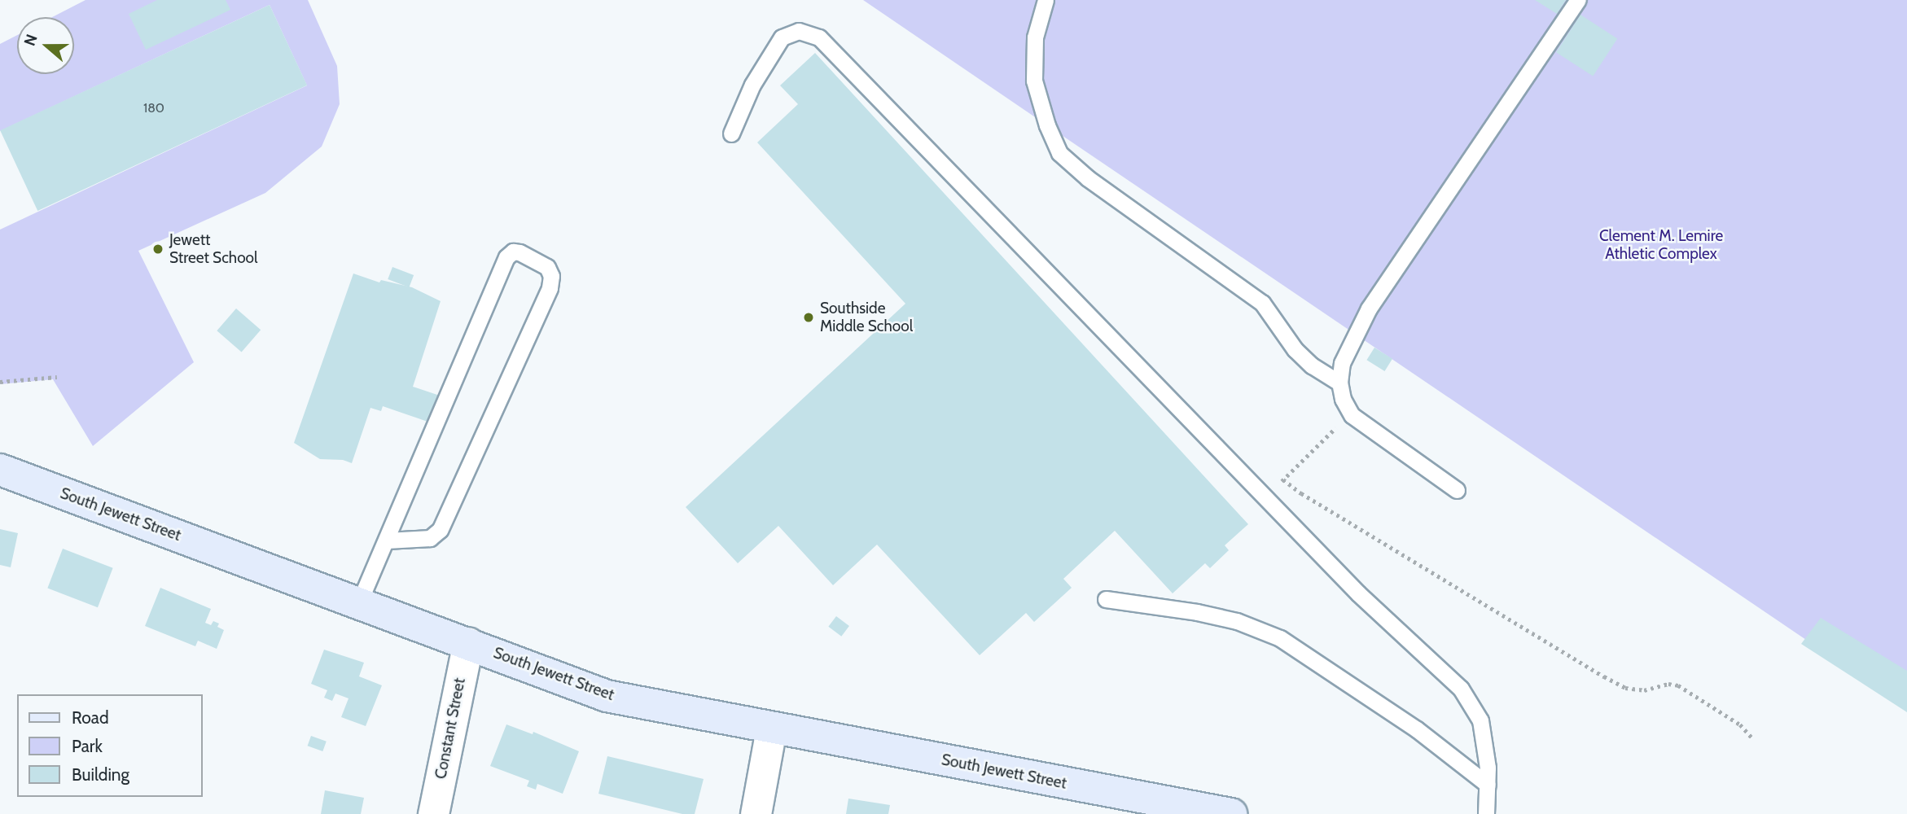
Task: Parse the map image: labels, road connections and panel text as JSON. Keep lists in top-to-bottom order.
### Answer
{
  "streets": {
    "street": ["South Jewett Street", "Constant Street"]
  },
  "crossings": [
    ["South Jewett Street", "Constant Street"]
  ],
  "parks": ["Clement M. Lemire Athletic Complex"],
  "places": ["Jewett Street School", "Southside Middle School"],
  "house_numbers": ["180"],
  "legend": ["Road", "Park", "Building"],
  "north": "left"
}
